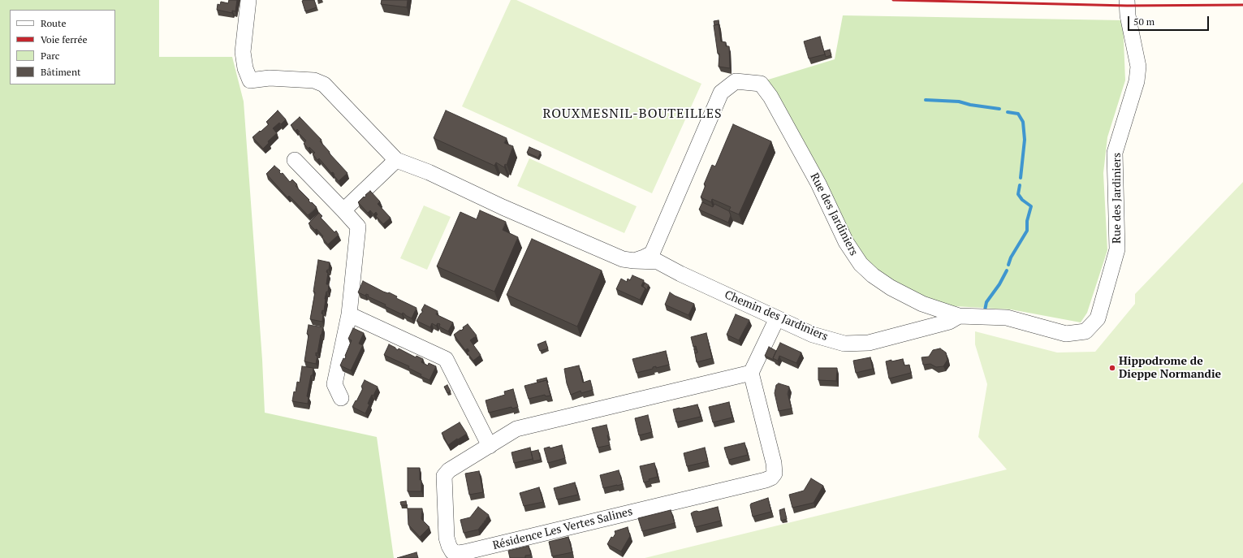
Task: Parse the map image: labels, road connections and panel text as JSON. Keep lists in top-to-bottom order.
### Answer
{
  "streets": {
    "street": ["Rue des Jardiniers", "Chemin des Jardiniers", "Résidence Les Vertes Salines"]
  },
  "crossings": [
    ["Rue des Jardiniers", "Chemin des Jardiniers"]
  ],
  "districts": ["ROUXMESNIL-BOUTEILLES"],
  "places": ["Hippodrome de Dieppe Normandie"],
  "legend": [
    "Route",
    "Voie ferrée",
    "Parc",
    "Bâtiment"
  ],
  "scale_bar": "50 m"
}
